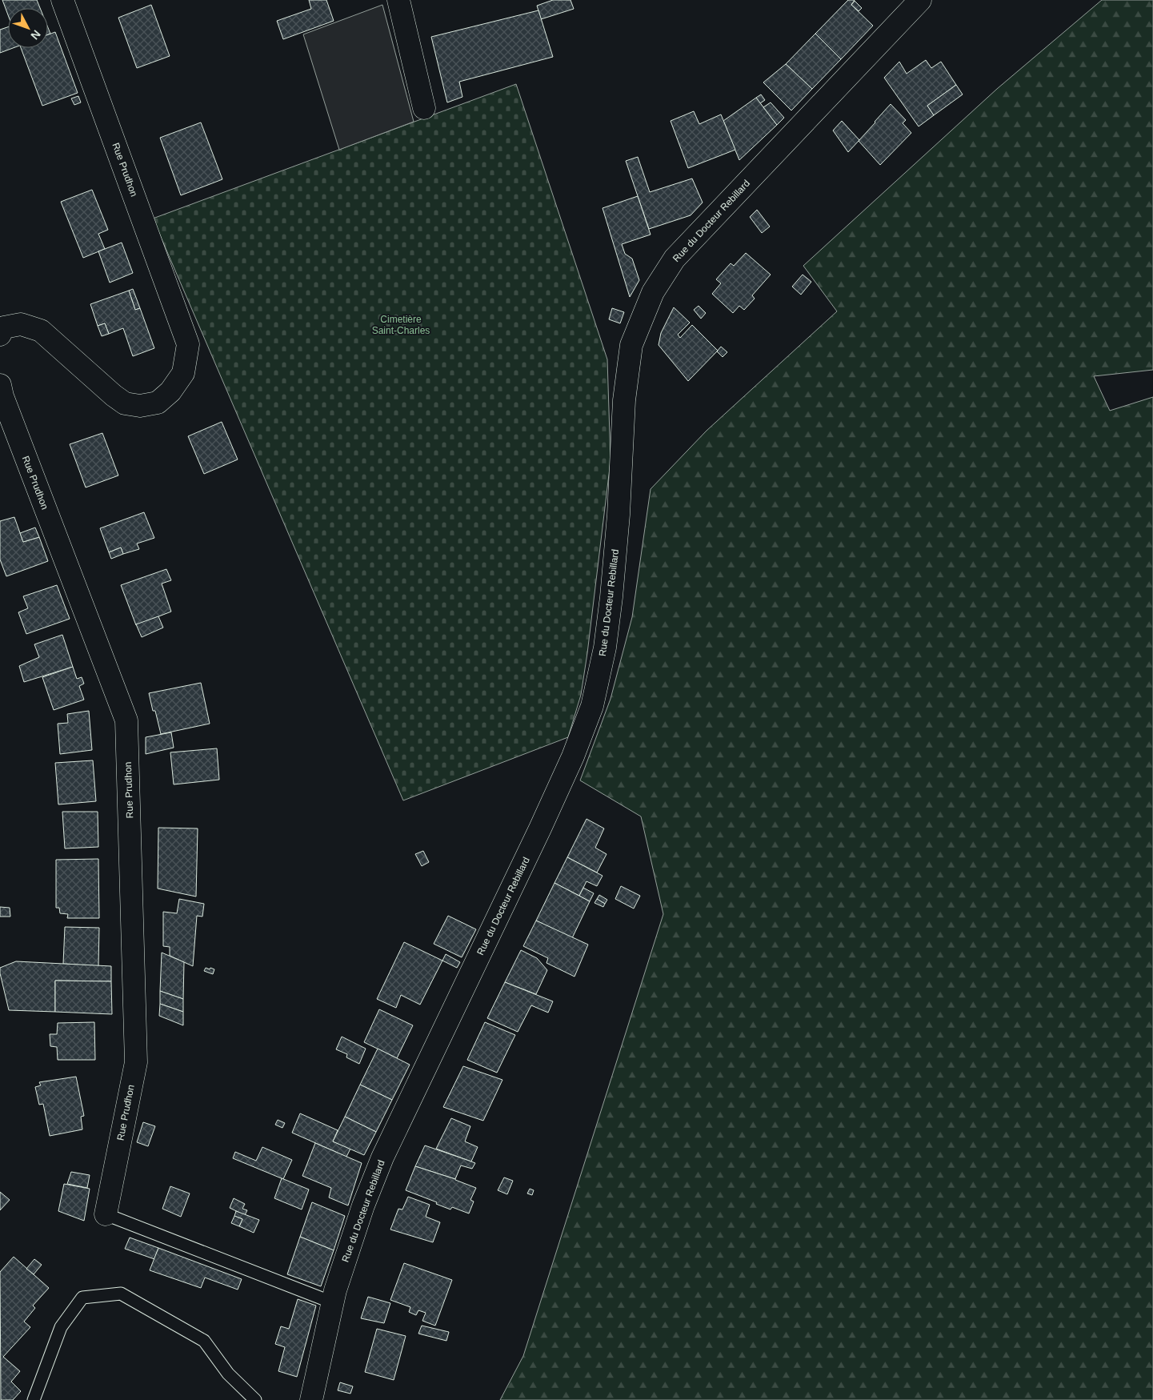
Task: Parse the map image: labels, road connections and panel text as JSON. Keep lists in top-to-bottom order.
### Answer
{
  "streets": {
    "street": ["Rue Prudhon", "Rue du Docteur Rebillard"]
  },
  "parks": ["Cimetière Saint-Charles"],
  "north": "bottom right"
}
